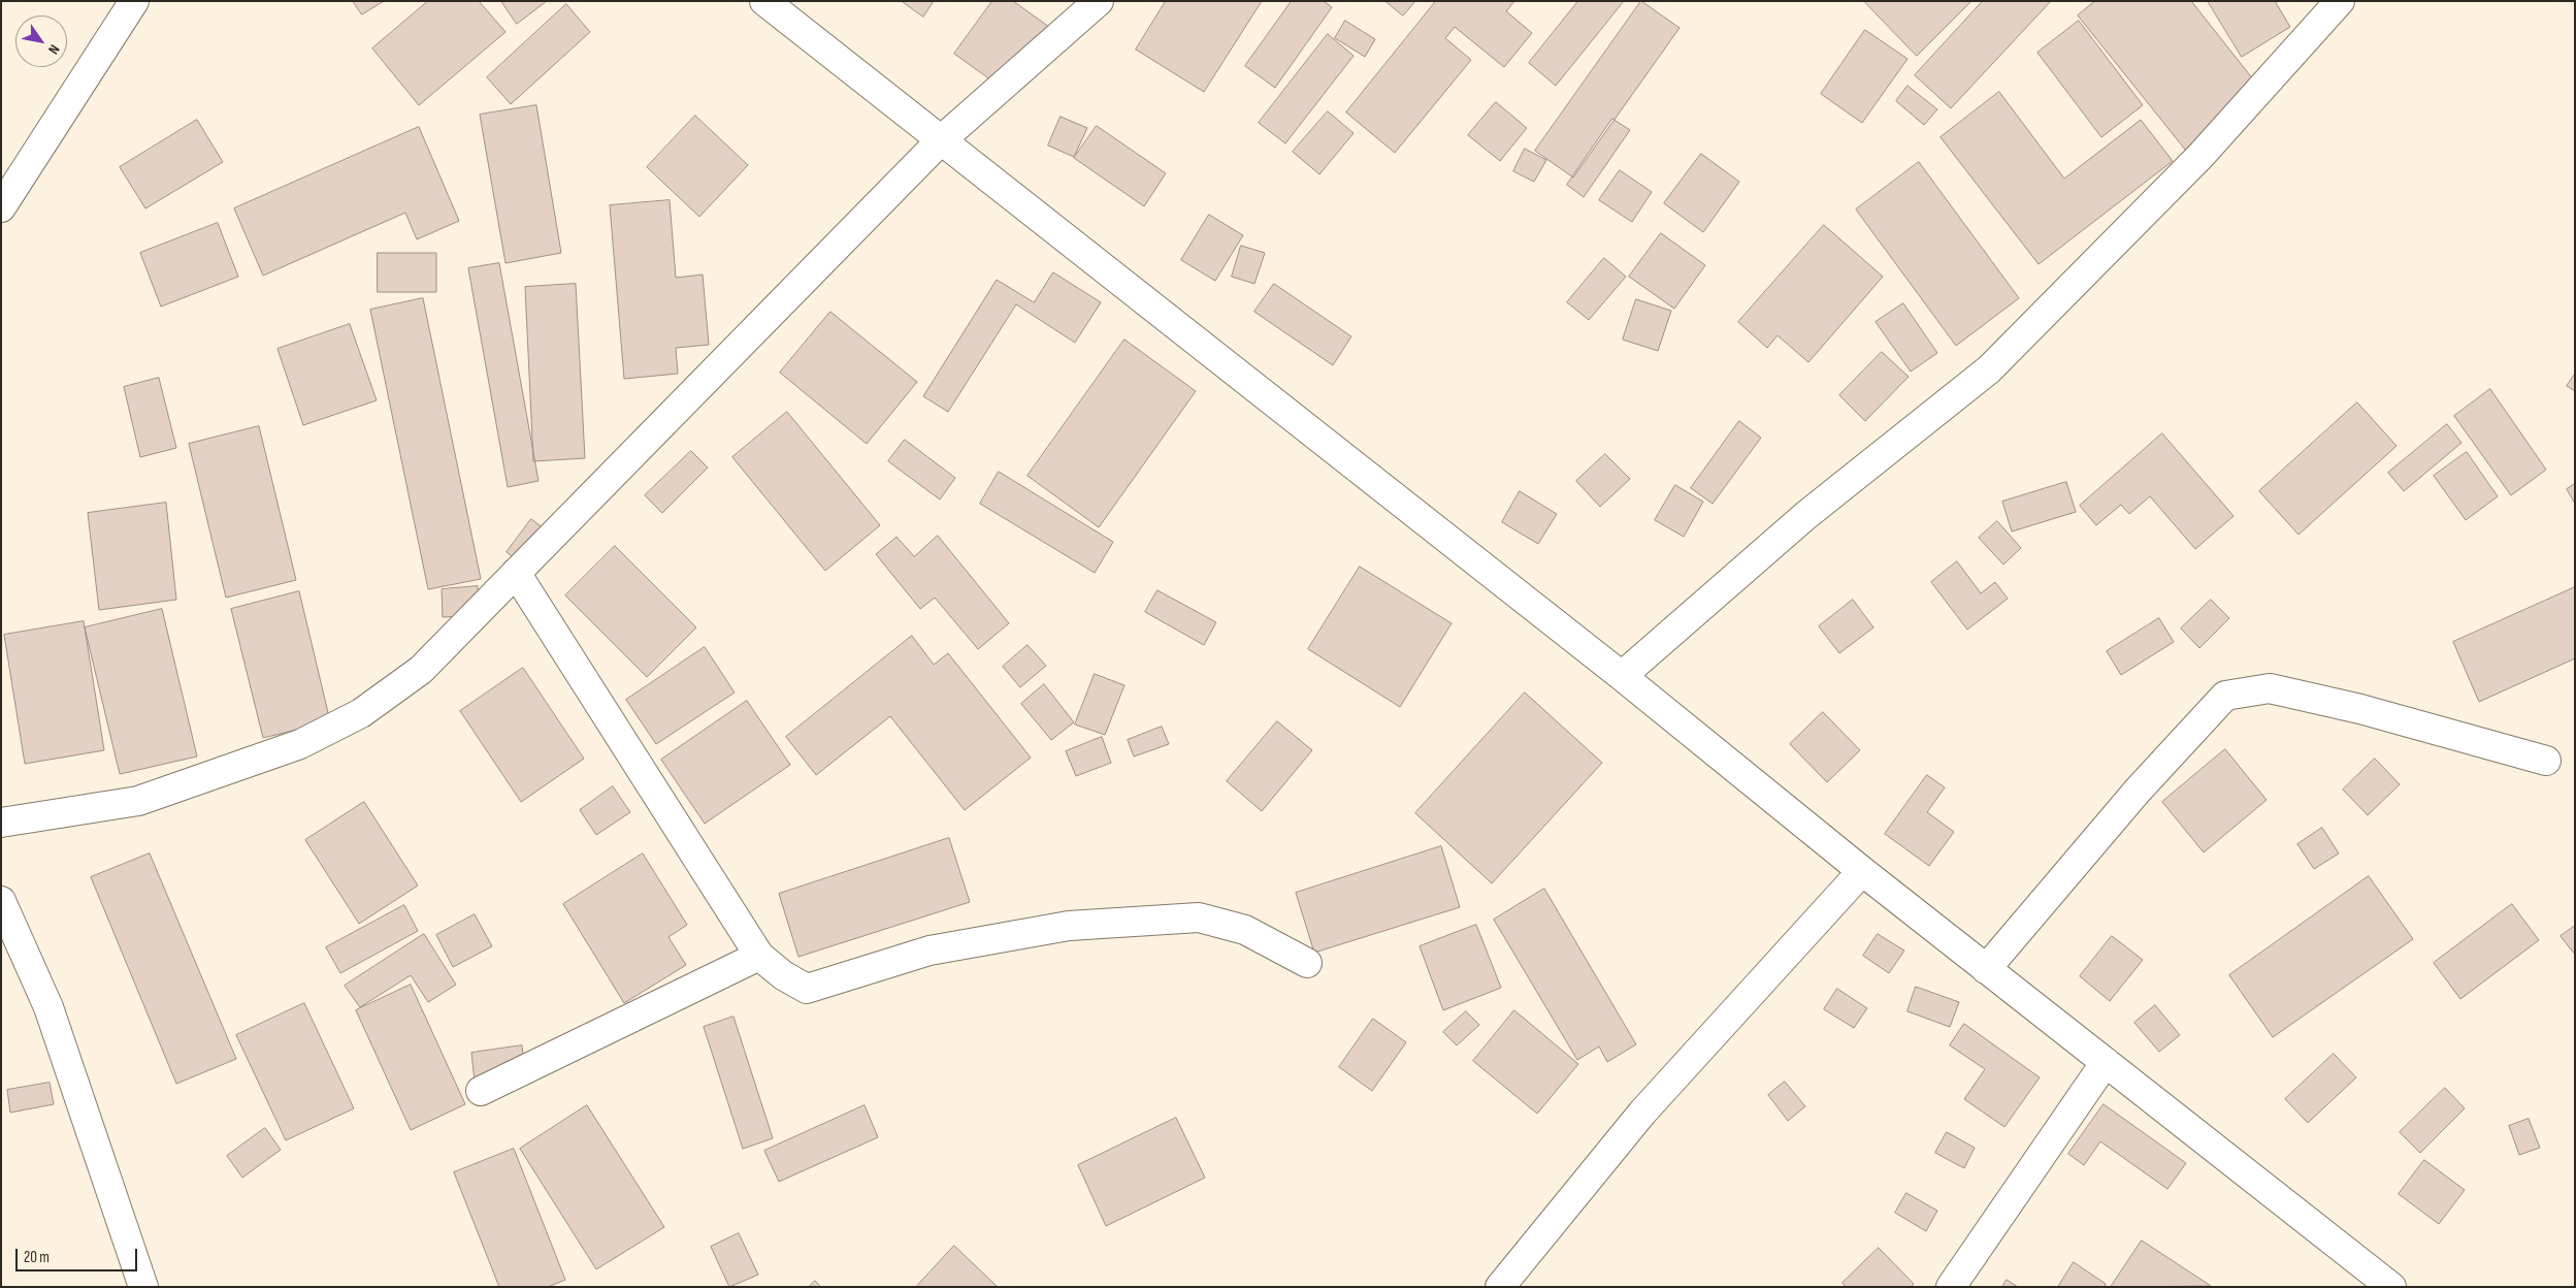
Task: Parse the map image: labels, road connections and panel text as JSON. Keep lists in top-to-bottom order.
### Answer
{
  "scale_bar": "20 m",
  "north": "bottom right"
}
